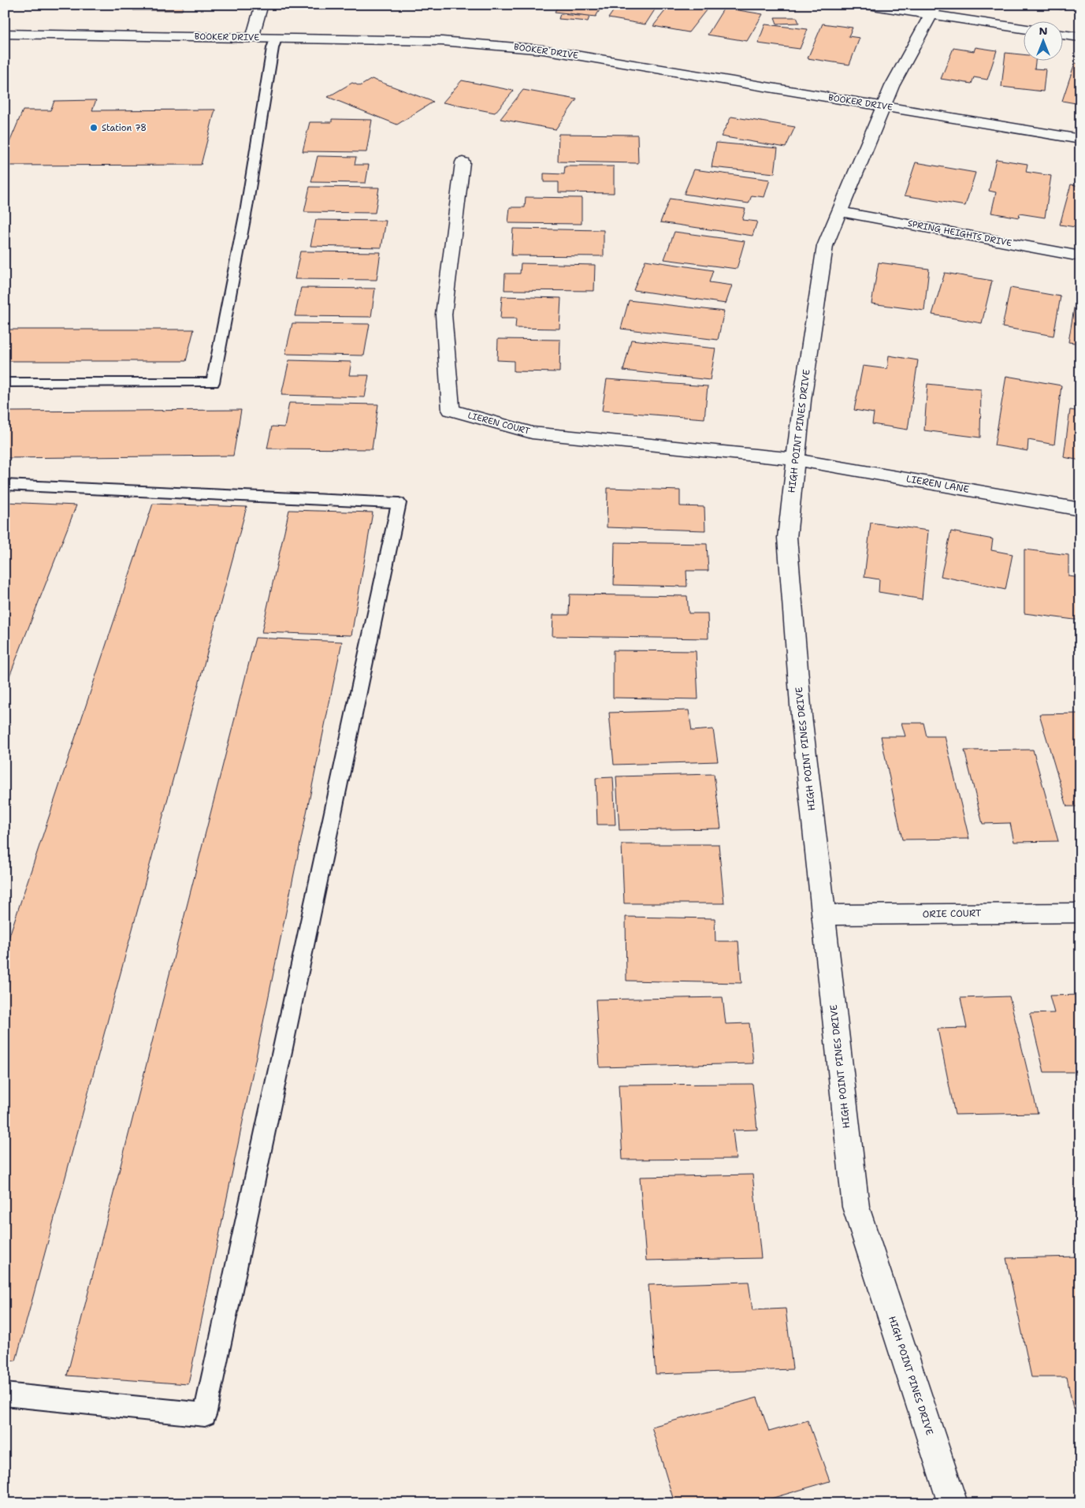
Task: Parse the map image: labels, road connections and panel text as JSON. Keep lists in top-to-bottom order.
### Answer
{
  "streets": {
    "street": [
      "BOOKER DRIVE",
      "SPRING HEIGHTS DRIVE",
      "LIEREN COURT",
      "HIGH POINT PINES DRIVE",
      "LIEREN LANE",
      "ORIE COURT"
    ]
  },
  "crossings": [
    ["BOOKER DRIVE", "HIGH POINT PINES DRIVE"],
    ["SPRING HEIGHTS DRIVE", "HIGH POINT PINES DRIVE"],
    ["LIEREN COURT", "HIGH POINT PINES DRIVE"],
    ["LIEREN COURT", "LIEREN LANE"],
    ["HIGH POINT PINES DRIVE", "LIEREN LANE"],
    ["HIGH POINT PINES DRIVE", "ORIE COURT"]
  ],
  "places": ["Station 78"],
  "north": "top"
}
